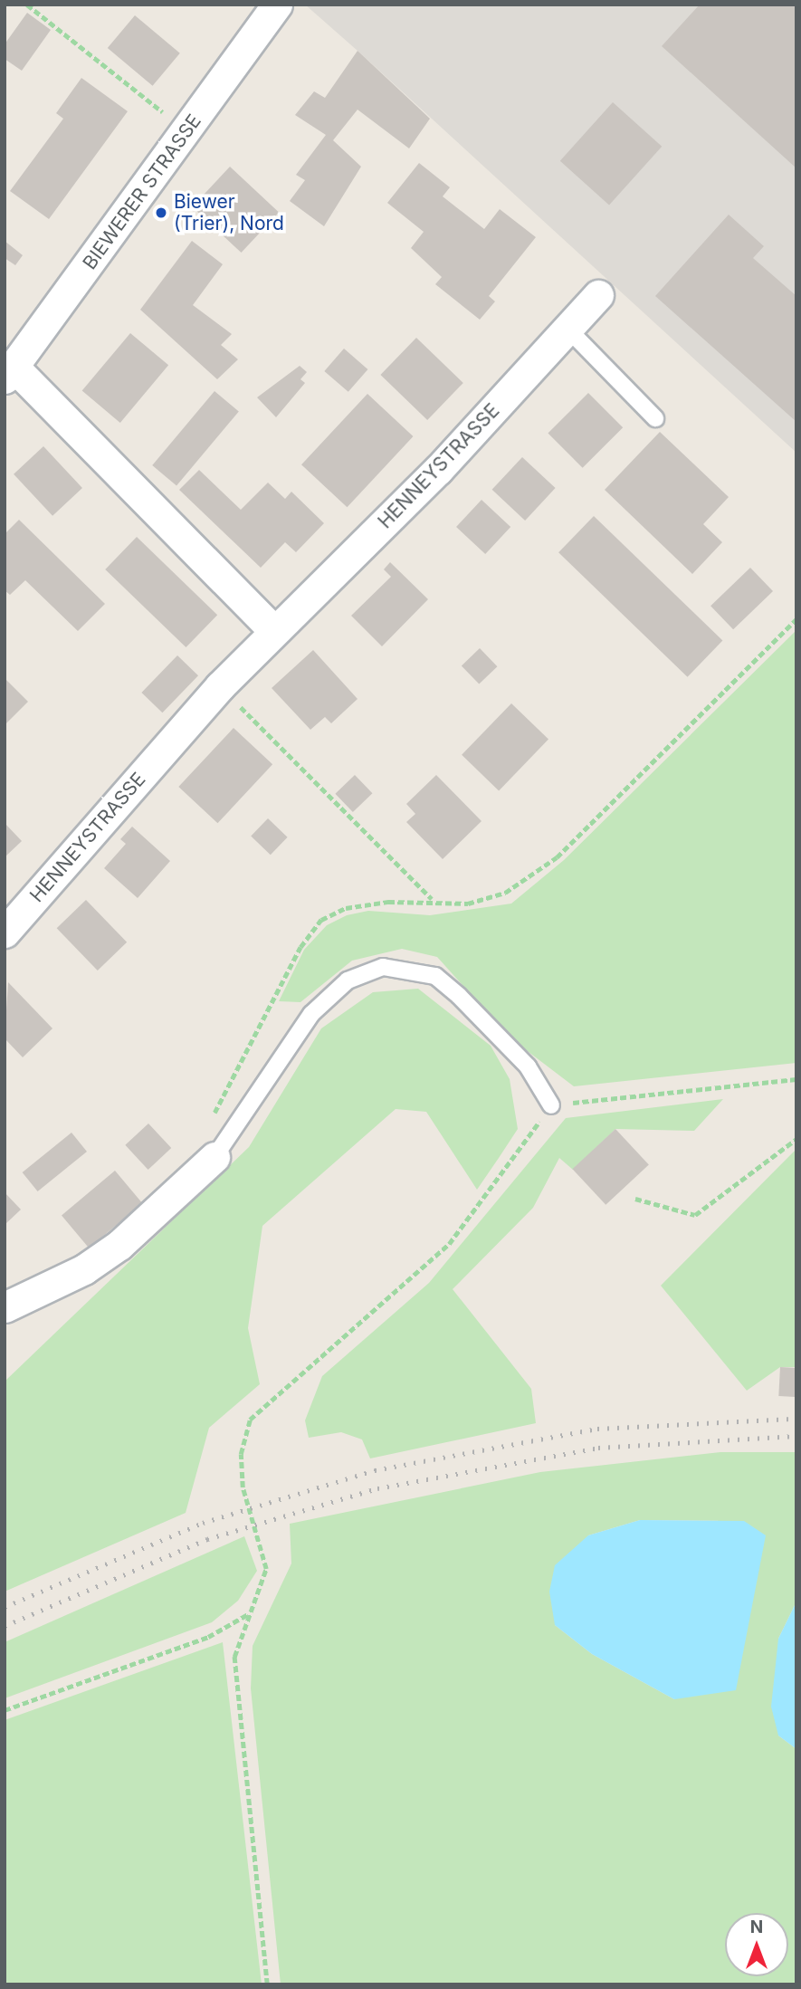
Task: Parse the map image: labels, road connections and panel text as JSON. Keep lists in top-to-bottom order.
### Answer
{
  "streets": {
    "street": ["BIEWERER STRASSE", "HENNEYSTRASSE"]
  },
  "places": ["Biewer (Trier), Nord"],
  "north": "top"
}
